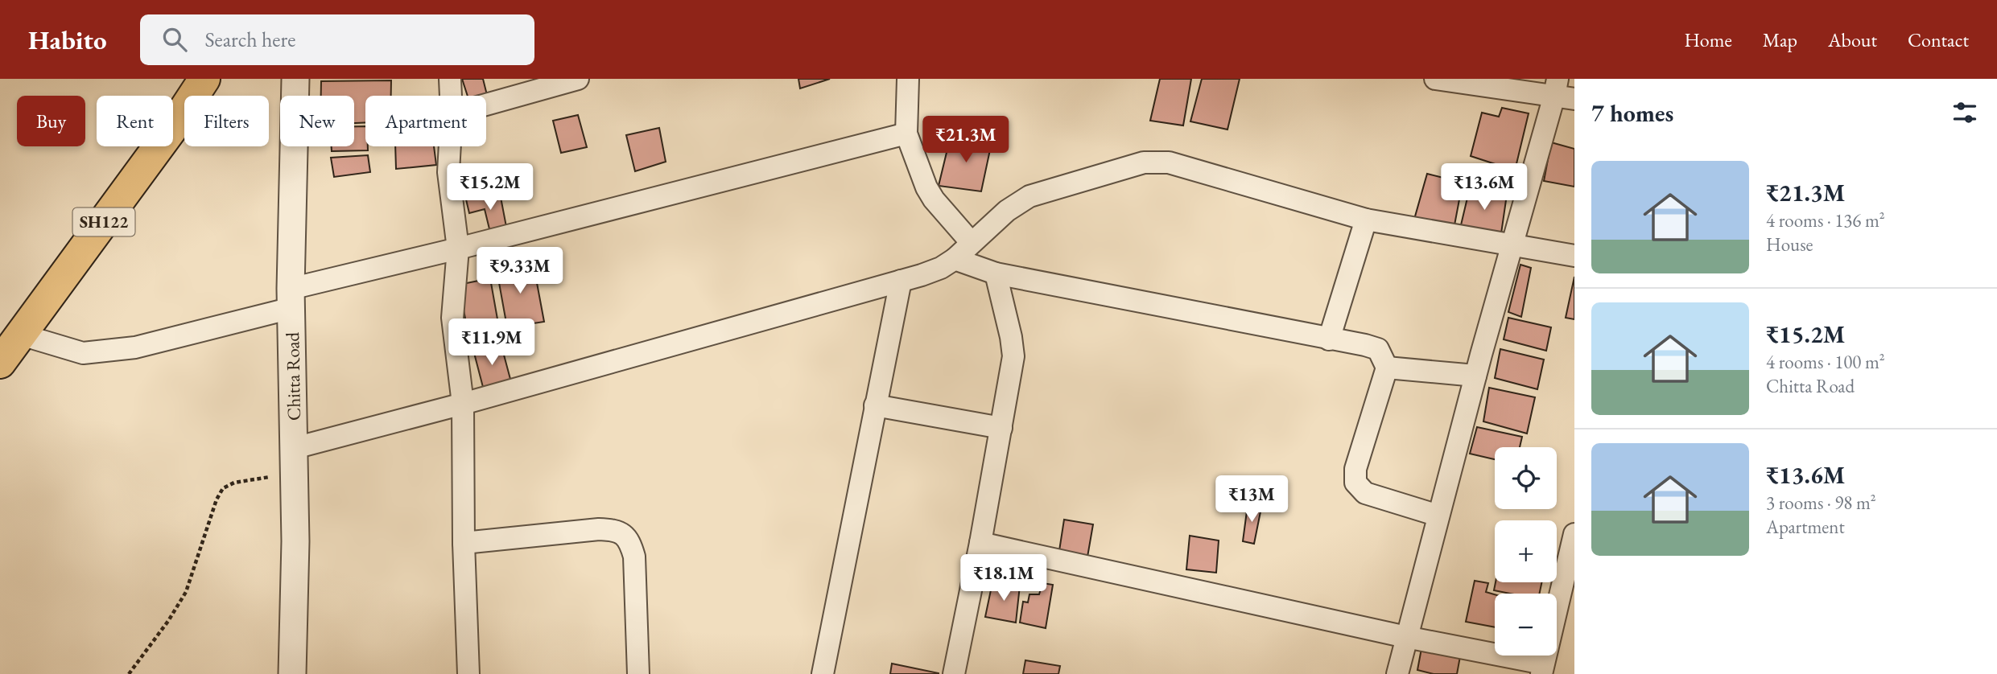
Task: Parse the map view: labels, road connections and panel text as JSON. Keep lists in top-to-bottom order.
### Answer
{
  "streets": {
    "main road": ["SH122"],
    "street": ["Chitta Road"]
  },
  "page": {
    "header": "Habito",
    "search": "Search here",
    "nav": [
      "Home",
      "Map",
      "About",
      "Contact"
    ],
    "heading": "7 homes",
    "chip": [
      "Buy",
      "Rent",
      "Filters",
      "New",
      "Apartment"
    ],
    "price": [
      "₹21.3M",
      "₹15.2M",
      "₹13.6M",
      "₹9.33M",
      "₹11.9M",
      "₹13M",
      "₹18.1M"
    ],
    "list": [
      {
        "name": "₹21.3M",
        "note": "4 rooms · 136 m² · House"
      },
      {
        "name": "₹15.2M",
        "note": "4 rooms · 100 m² · Chitta Road"
      },
      {
        "name": "₹13.6M",
        "note": "3 rooms · 98 m² · Apartment"
      }
    ],
    "map_buttons": ["+", "−"]
  }
}
